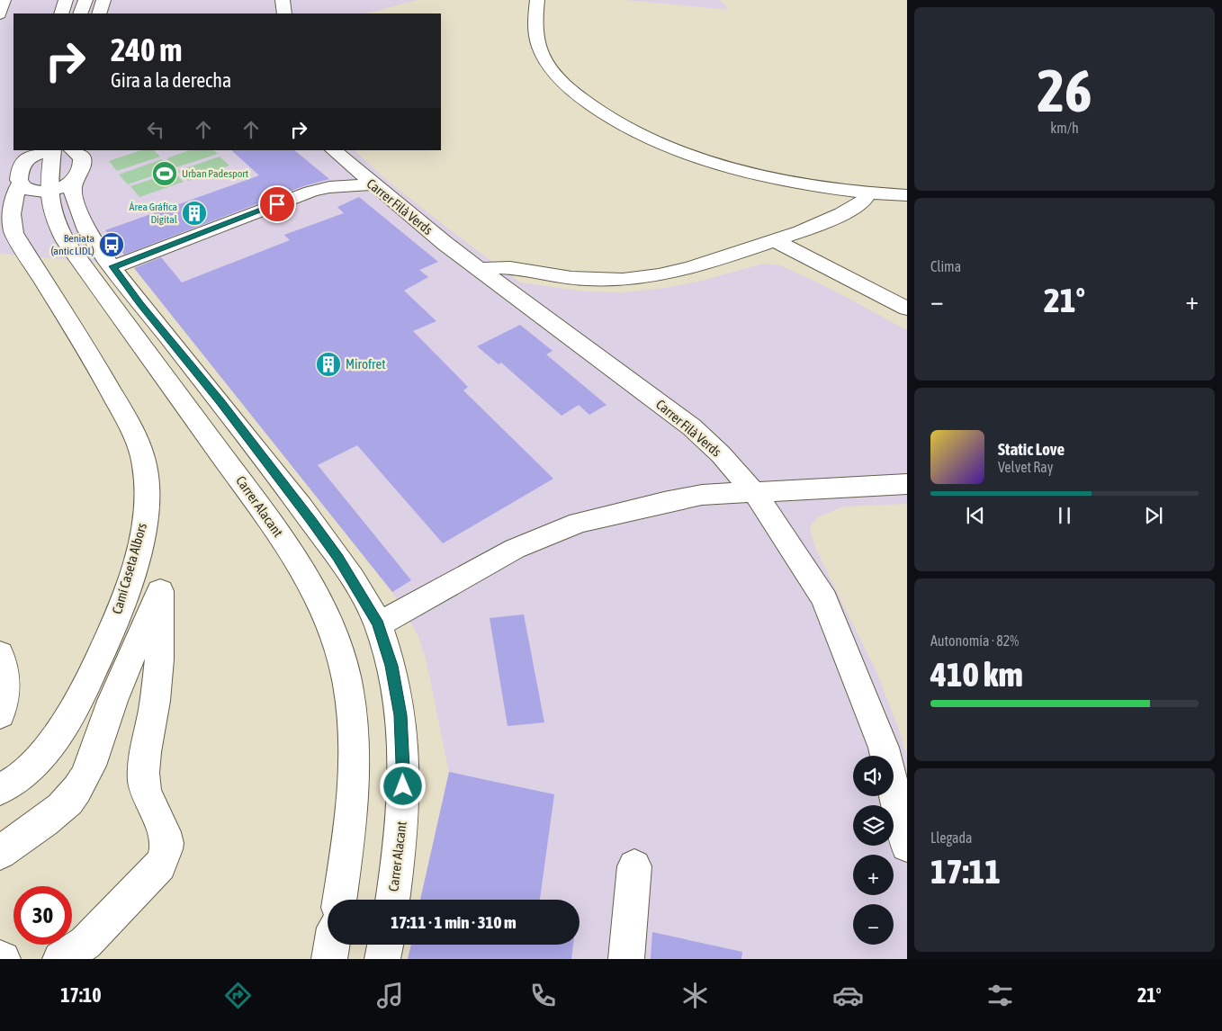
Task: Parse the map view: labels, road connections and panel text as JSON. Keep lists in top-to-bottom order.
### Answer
{
  "streets": {
    "street": ["Carrer Filà Verds", "Carrer Alacant", "Camí Caseta Albors"]
  },
  "crossings": [
    ["Carrer Alacant", "Camí Caseta Albors"]
  ],
  "places": {
    "sports": ["Urban Padesport"],
    "building": ["Área Gráfica Digital", "Mirofret"],
    "bus stop": ["Beniata (antic LIDL)"]
  },
  "page": {
    "tile": [
      ["26", "km/h"],
      "Clima",
      ["Autonomía · 82%", "410 km"],
      ["Llegada", "17:11"]
    ],
    "turn": ["240 m", "Gira a la derecha"],
    "heat": ["−", "21°", "+"],
    "song": ["Static Love", "Velvet Ray"],
    "map_buttons": ["+", "−"],
    "limit": "30",
    "trip": "17:11 · 1 min · 310 m",
    "tabs": ["17:10", "21°"]
  }
}
